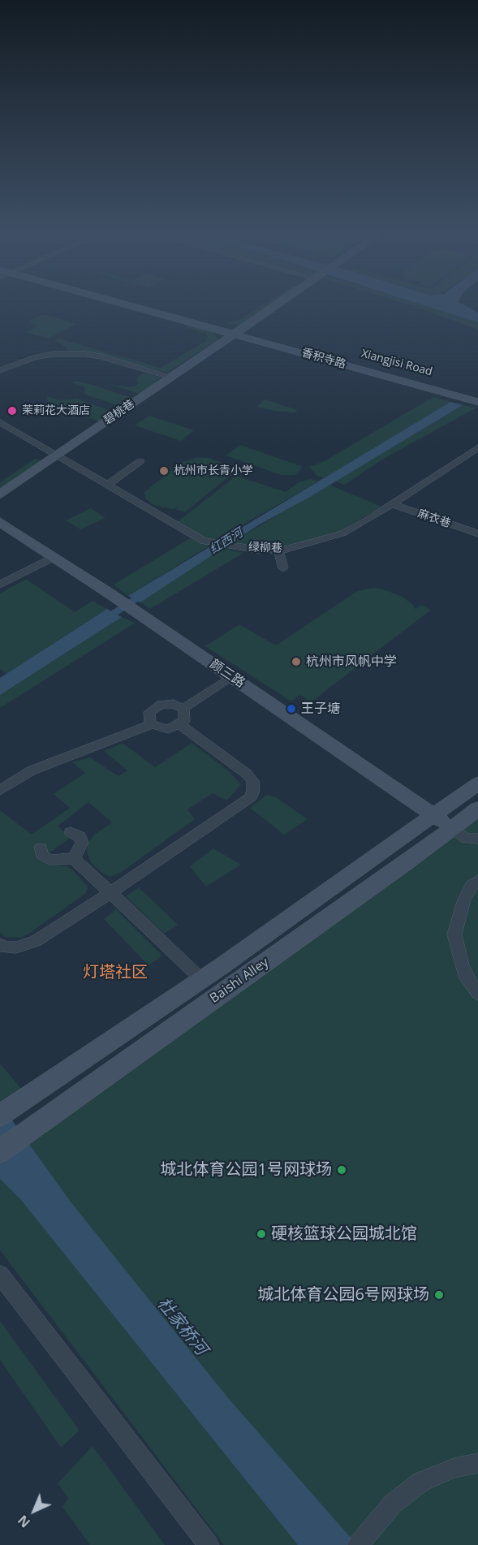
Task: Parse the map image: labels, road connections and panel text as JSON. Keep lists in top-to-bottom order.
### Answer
{
  "streets": {
    "main road": [
      "香积寺路",
      "Xiangjisi Road",
      "碧桃巷",
      "颜三路",
      "Baishi Alley"
    ],
    "street": ["麻衣巷", "绿柳巷"]
  },
  "crossings": [
    ["香积寺路", "Xiangjisi Road"],
    ["香积寺路", "碧桃巷"],
    ["Xiangjisi Road", "碧桃巷"],
    ["碧桃巷", "绿柳巷"],
    ["麻衣巷", "绿柳巷"],
    ["颜三路", "Baishi Alley"]
  ],
  "districts": ["灯塔社区"],
  "water": ["红西河", "杜家桥河"],
  "places": [
    "茉莉花大酒店",
    "杭州市长青小学",
    "杭州市风帆中学",
    "王子塘",
    "城北体育公园1号网球场",
    "硬核篮球公园城北馆",
    "城北体育公园6号网球场"
  ],
  "north": "bottom left"
}
